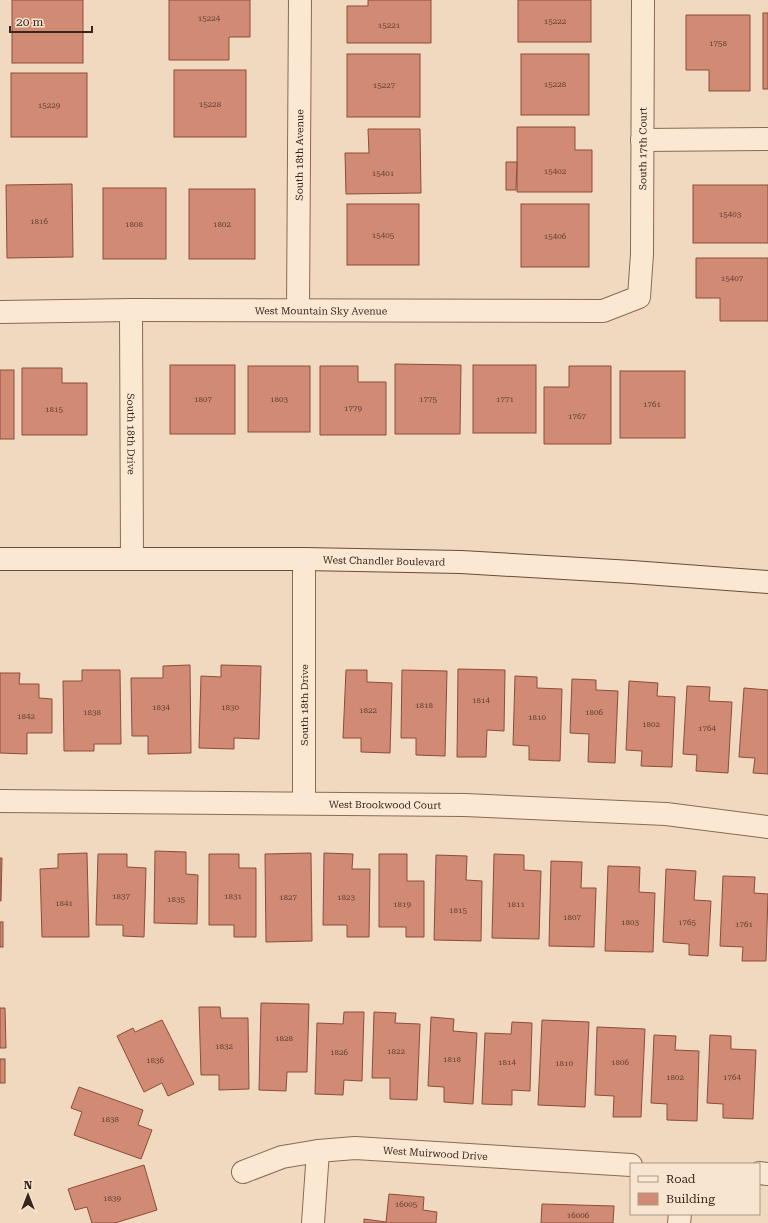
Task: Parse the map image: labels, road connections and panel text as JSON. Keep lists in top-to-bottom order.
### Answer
{
  "streets": {
    "street": [
      "South 17th Court",
      "South 18th Avenue",
      "West Mountain Sky Avenue",
      "South 18th Drive",
      "West Chandler Boulevard",
      "West Brookwood Court",
      "West Muirwood Drive"
    ]
  },
  "crossings": [
    ["South 17th Court", "West Mountain Sky Avenue"],
    ["South 18th Avenue", "West Mountain Sky Avenue"],
    ["West Mountain Sky Avenue", "South 18th Drive"],
    ["South 18th Drive", "West Chandler Boulevard"],
    ["South 18th Drive", "West Brookwood Court"]
  ],
  "house_numbers": [
    "15224",
    "15222",
    "15221",
    "1758",
    "15228",
    "15227",
    "15228",
    "15229",
    "15402",
    "15401",
    "15403",
    "1816",
    "1808",
    "1802",
    "15405",
    "15406",
    "15407",
    "1807",
    "1803",
    "1775",
    "1771",
    "1761",
    "1779",
    "1815",
    "1767",
    "1814",
    "1818",
    "1834",
    "1830",
    "1822",
    "1838",
    "1806",
    "1842",
    "1810",
    "1802",
    "1764",
    "1837",
    "1831",
    "1827",
    "1823",
    "1835",
    "1841",
    "1819",
    "1811",
    "1815",
    "1807",
    "1803",
    "1765",
    "1761",
    "1828",
    "1832",
    "1822",
    "1826",
    "1818",
    "1836",
    "1814",
    "1806",
    "1810",
    "1802",
    "1764",
    "1838",
    "1839",
    "16005",
    "16006"
  ],
  "legend": ["Road", "Building"],
  "scale_bar": "20 m",
  "north": "top"
}
